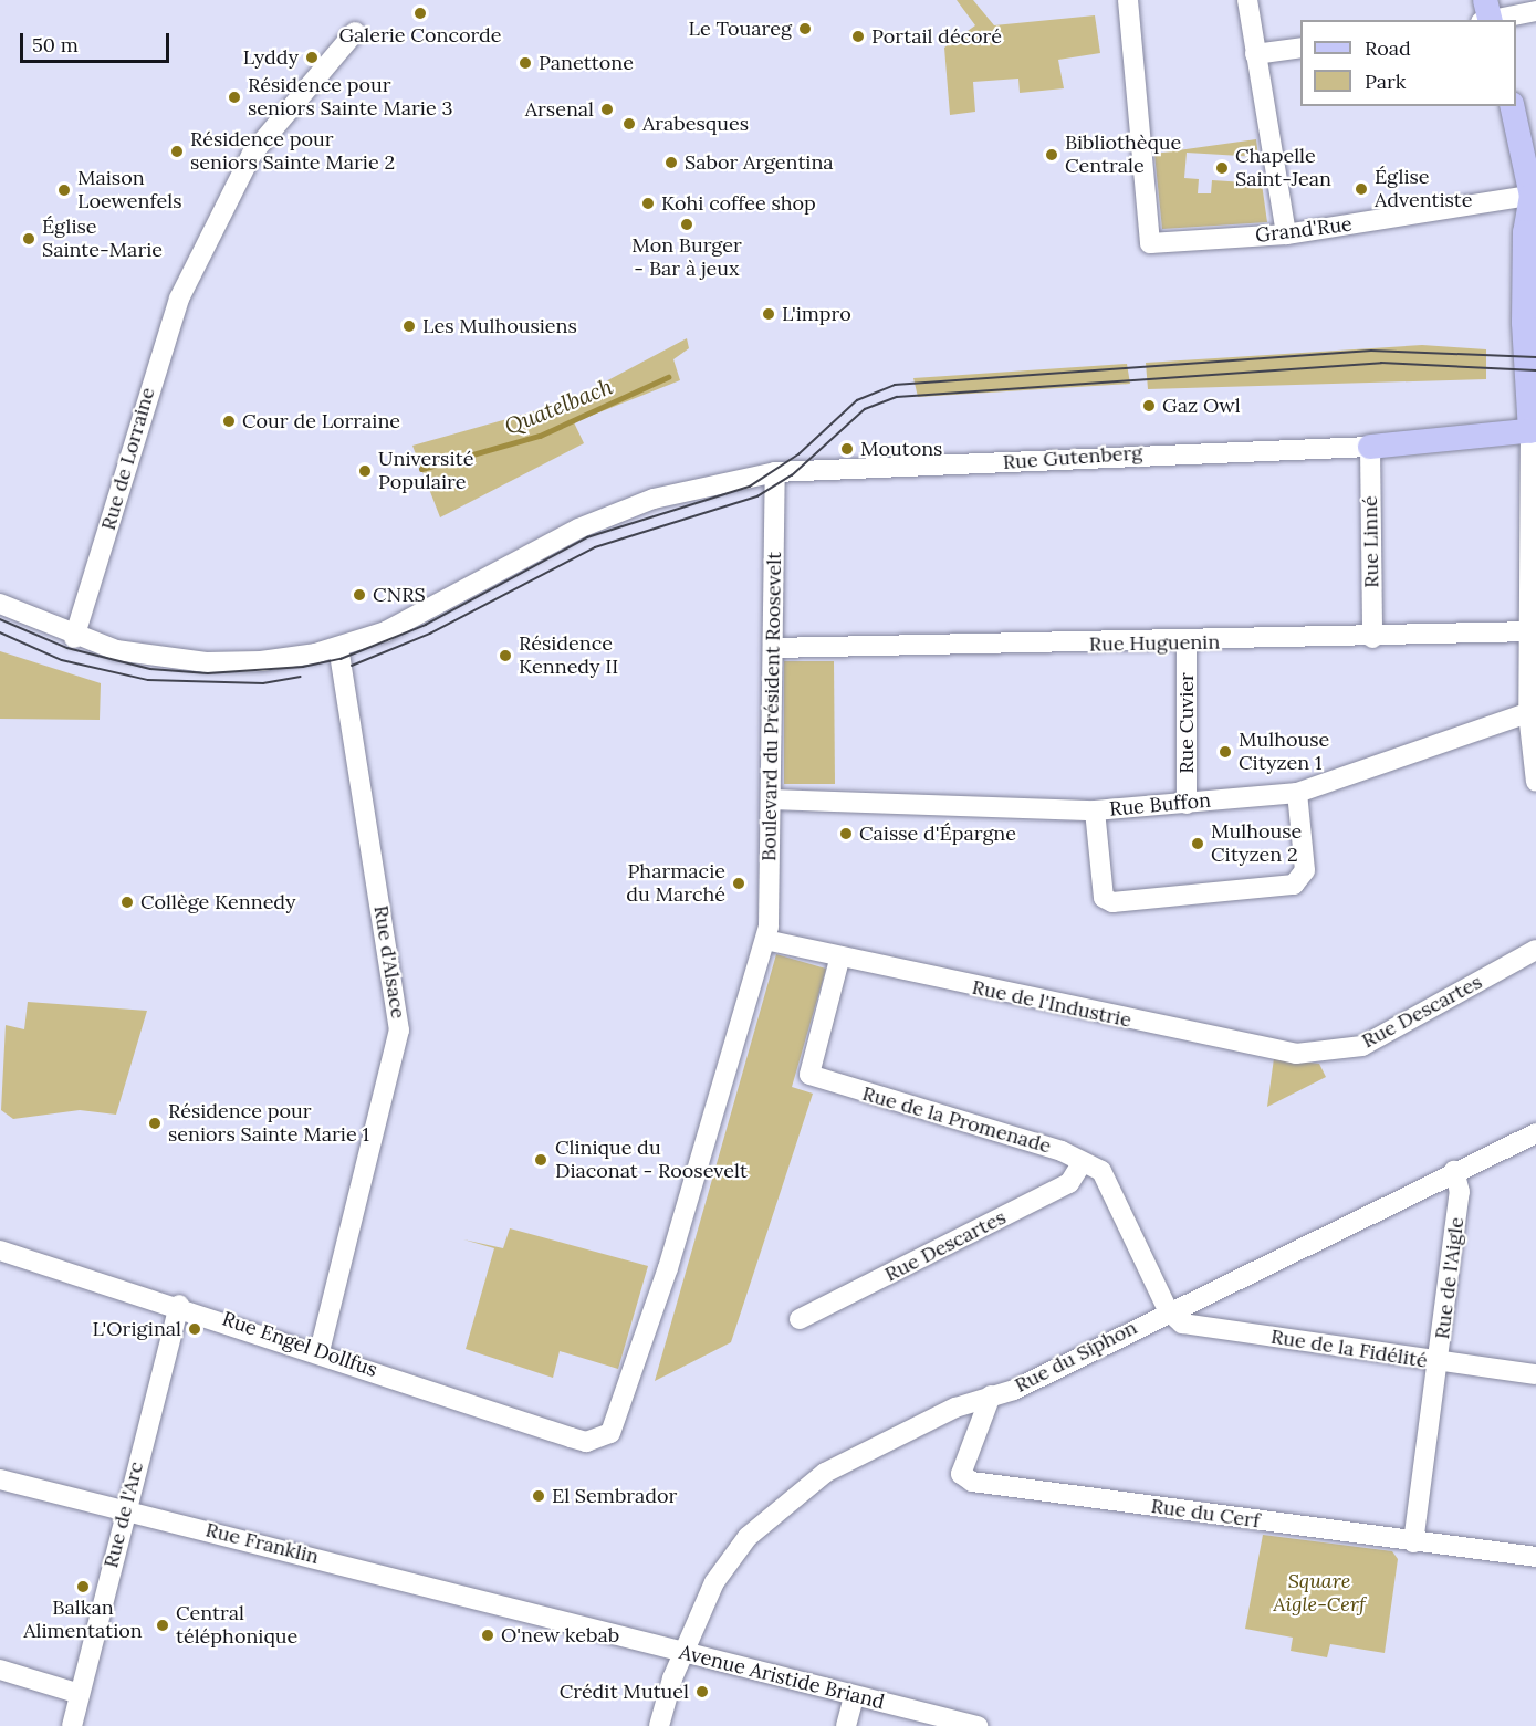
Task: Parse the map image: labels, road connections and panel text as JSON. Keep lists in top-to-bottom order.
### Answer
{
  "streets": {
    "street": [
      "Grand'Rue",
      "Rue Gutenberg",
      "Rue de Lorraine",
      "Rue Linné",
      "Rue Huguenin",
      "Boulevard du Président Roosevelt",
      "Rue Cuvier",
      "Rue Buffon",
      "Rue d'Alsace",
      "Rue de l'Industrie",
      "Rue Descartes",
      "Rue de la Promenade",
      "Rue de l'Aigle",
      "Rue Engel Dollfus",
      "Rue de la Fidélité",
      "Rue du Siphon",
      "Rue du Cerf",
      "Rue de l'Arc",
      "Rue Franklin",
      "Avenue Aristide Briand"
    ]
  },
  "crossings": [
    ["Rue Gutenberg", "Rue de Lorraine"],
    ["Rue Gutenberg", "Rue Linné"],
    ["Rue Gutenberg", "Boulevard du Président Roosevelt"],
    ["Rue Gutenberg", "Rue d'Alsace"],
    ["Rue Linné", "Rue Huguenin"],
    ["Rue Huguenin", "Boulevard du Président Roosevelt"],
    ["Rue Huguenin", "Rue Cuvier"],
    ["Boulevard du Président Roosevelt", "Rue Buffon"],
    ["Boulevard du Président Roosevelt", "Rue Engel Dollfus"],
    ["Rue Cuvier", "Rue Buffon"],
    ["Rue d'Alsace", "Rue Engel Dollfus"],
    ["Rue de l'Industrie", "Rue Descartes"],
    ["Rue de l'Industrie", "Rue de la Promenade"],
    ["Rue Descartes", "Rue de la Promenade"],
    ["Rue de la Promenade", "Rue de la Fidélité"],
    ["Rue de la Promenade", "Rue du Siphon"],
    ["Rue de l'Aigle", "Rue de la Fidélité"],
    ["Rue de l'Aigle", "Rue du Siphon"],
    ["Rue de l'Aigle", "Rue du Cerf"],
    ["Rue Engel Dollfus", "Rue de l'Arc"],
    ["Rue de la Fidélité", "Rue du Siphon"],
    ["Rue du Siphon", "Rue du Cerf"],
    ["Rue du Siphon", "Avenue Aristide Briand"],
    ["Rue de l'Arc", "Rue Franklin"],
    ["Rue Franklin", "Avenue Aristide Briand"]
  ],
  "water": ["Quatelbach"],
  "parks": ["Square Aigle-Cerf"],
  "places": [
    "Galerie Concorde",
    "Le Touareg",
    "Portail décoré",
    "Lyddy",
    "Panettone",
    "Résidence pour seniors Sainte Marie 3",
    "Arsenal",
    "Arabesques",
    "Résidence pour seniors Sainte Marie 2",
    "Bibliothèque Centrale",
    "Sabor Argentina",
    "Chapelle Saint-Jean",
    "Église Adventiste",
    "Maison Loewenfels",
    "Kohi coffee shop",
    "Mon Burger - Bar à jeux",
    "Église Sainte-Marie",
    "L'impro",
    "Les Mulhousiens",
    "Gaz Owl",
    "Cour de Lorraine",
    "Moutons",
    "Université Populaire",
    "CNRS",
    "Résidence Kennedy II",
    "Mulhouse Cityzen 1",
    "Caisse d'Épargne",
    "Mulhouse Cityzen 2",
    "Pharmacie du Marché",
    "Collège Kennedy",
    "Résidence pour seniors Sainte Marie 1",
    "Clinique du Diaconat - Roosevelt",
    "L'Original",
    "El Sembrador",
    "Balkan Alimentation",
    "Central téléphonique",
    "O'new kebab",
    "Crédit Mutuel"
  ],
  "legend": ["Road", "Park"],
  "scale_bar": "50 m"
}
